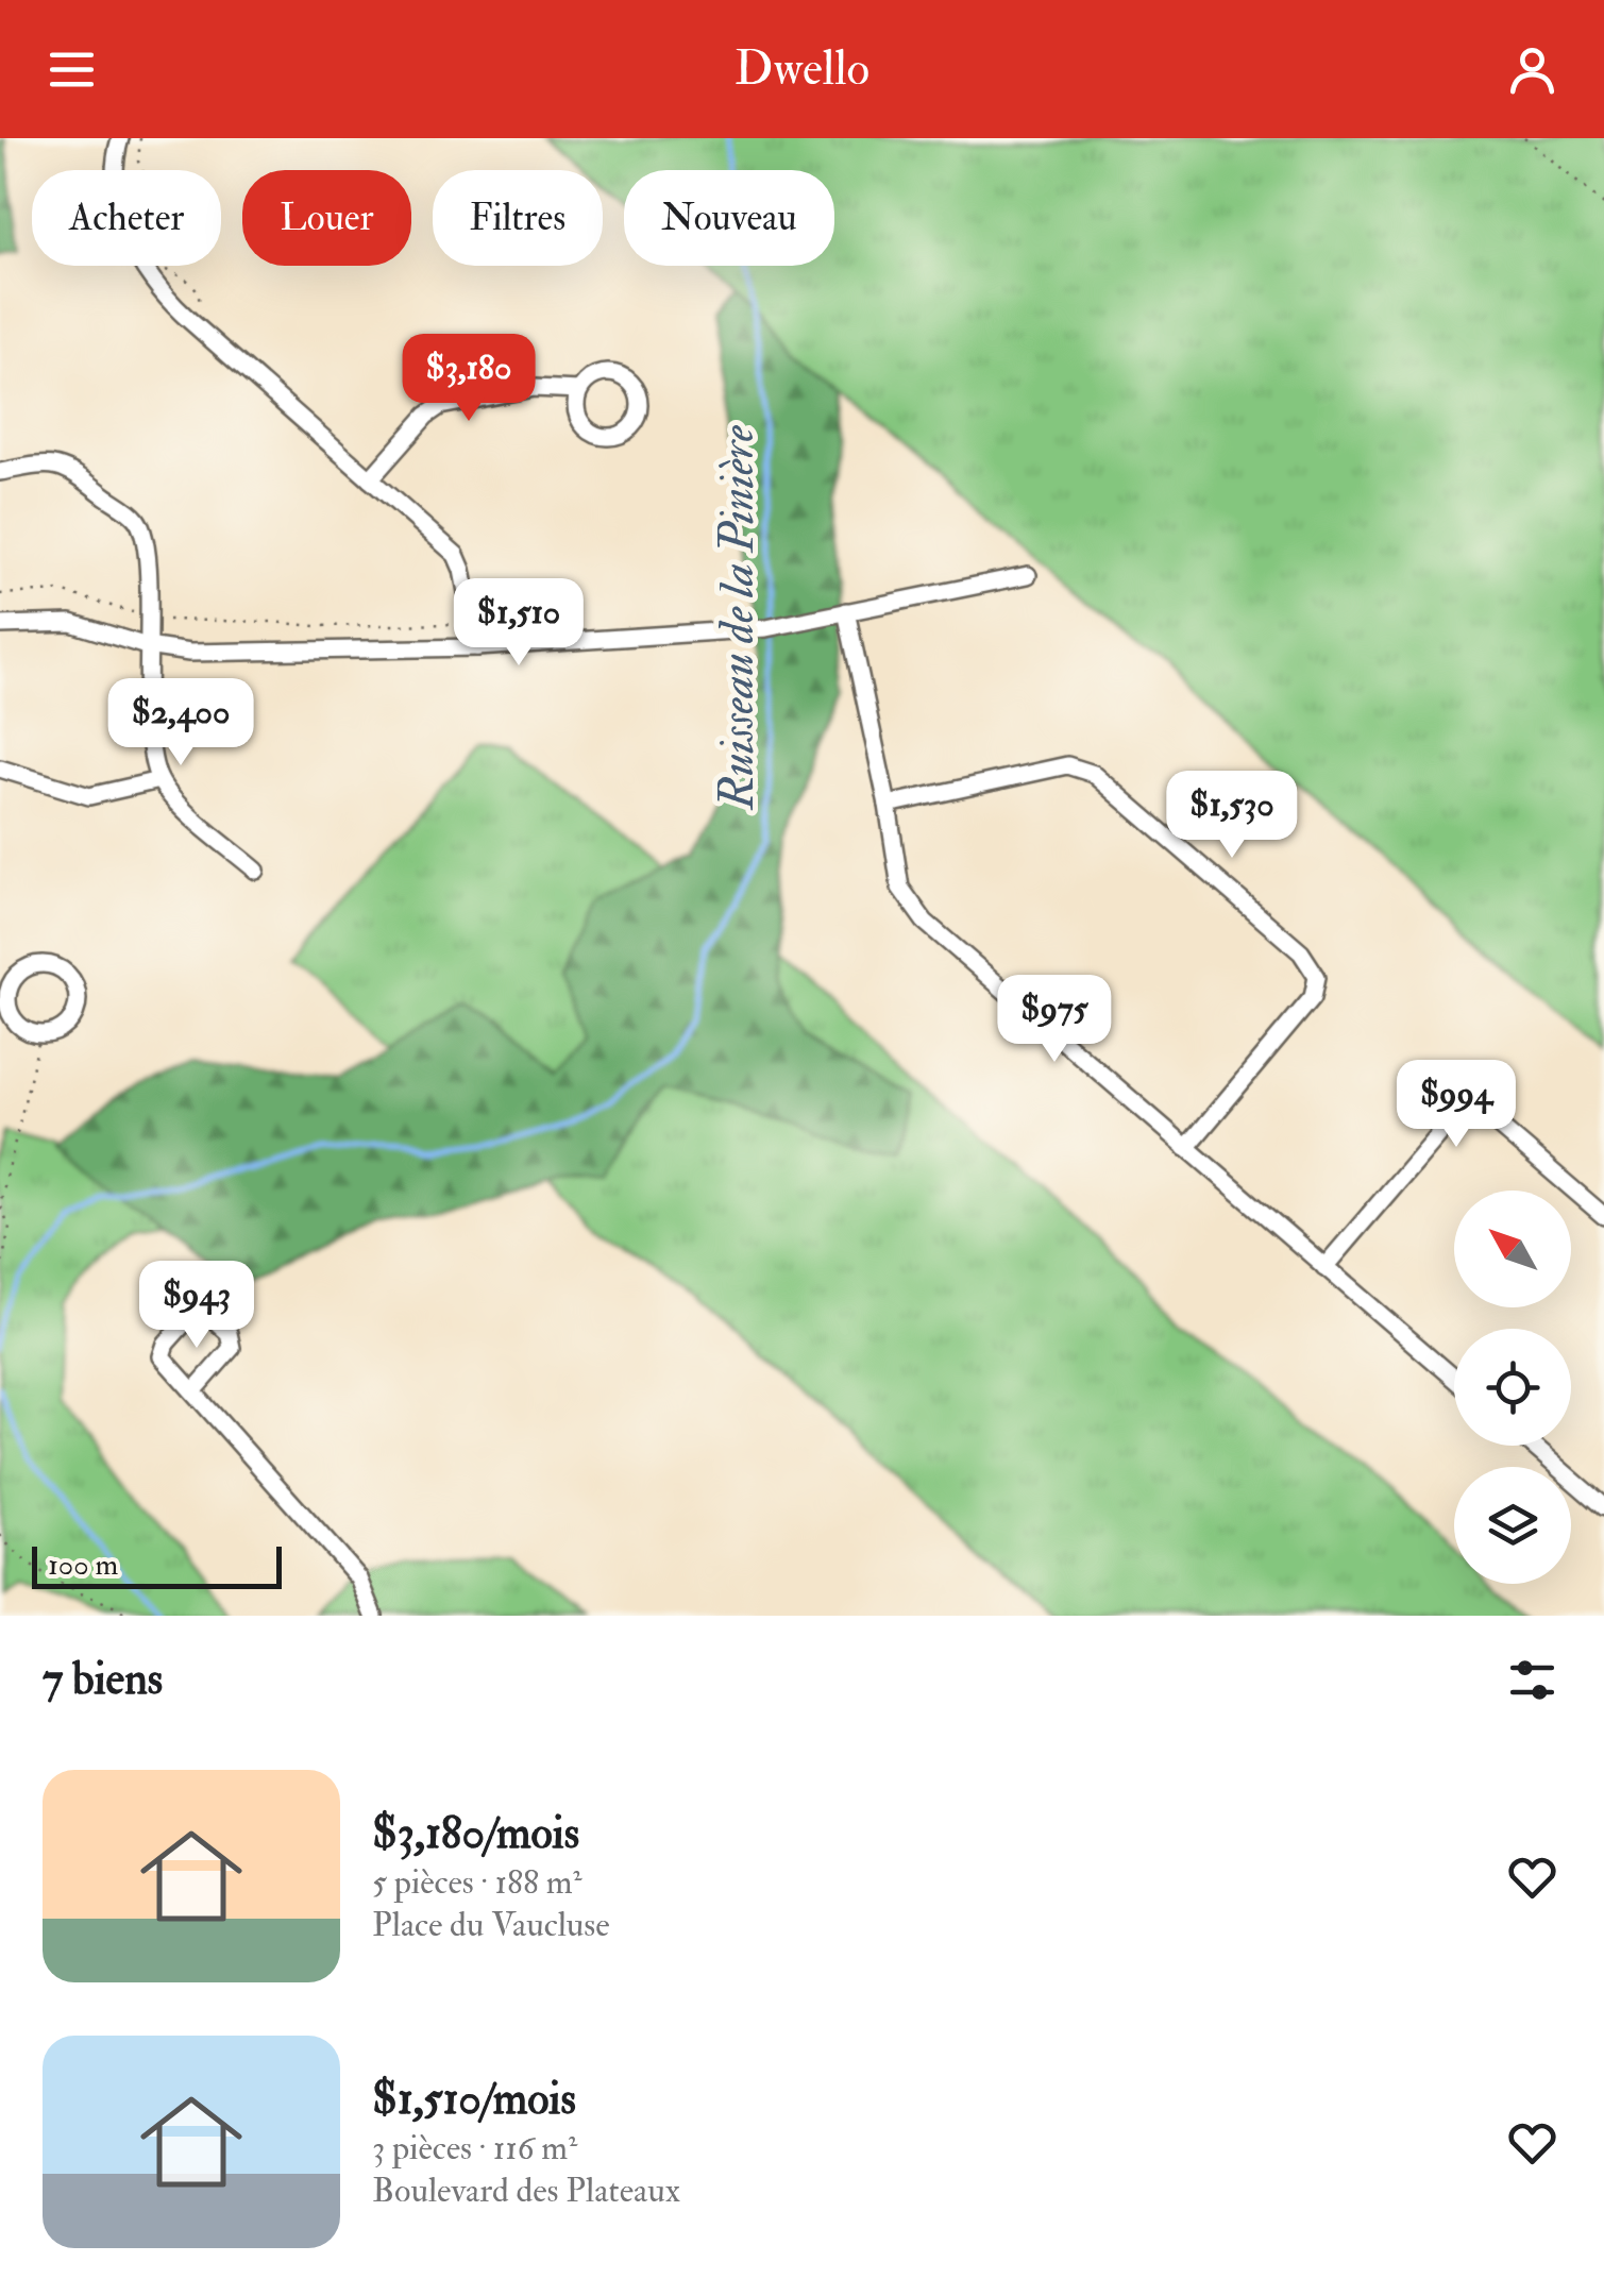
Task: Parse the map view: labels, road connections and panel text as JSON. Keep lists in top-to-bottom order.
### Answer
{
  "water": ["Ruisseau de la Pinière"],
  "scale_bar": "100 m",
  "north": "top left",
  "page": {
    "header": "Dwello",
    "chip": [
      "Acheter",
      "Louer",
      "Filtres",
      "Nouveau"
    ],
    "price": [
      "$3,180",
      "$1,510",
      "$2,400",
      "$1,530",
      "$975",
      "$994",
      "$943"
    ],
    "scale": "100 m",
    "heading": "7 biens",
    "list": [
      {
        "name": "$3,180/mois",
        "note": "5 pièces · 188 m² · Place du Vaucluse"
      },
      {
        "name": "$1,510/mois",
        "note": "3 pièces · 116 m² · Boulevard des Plateaux"
      }
    ]
  }
}
